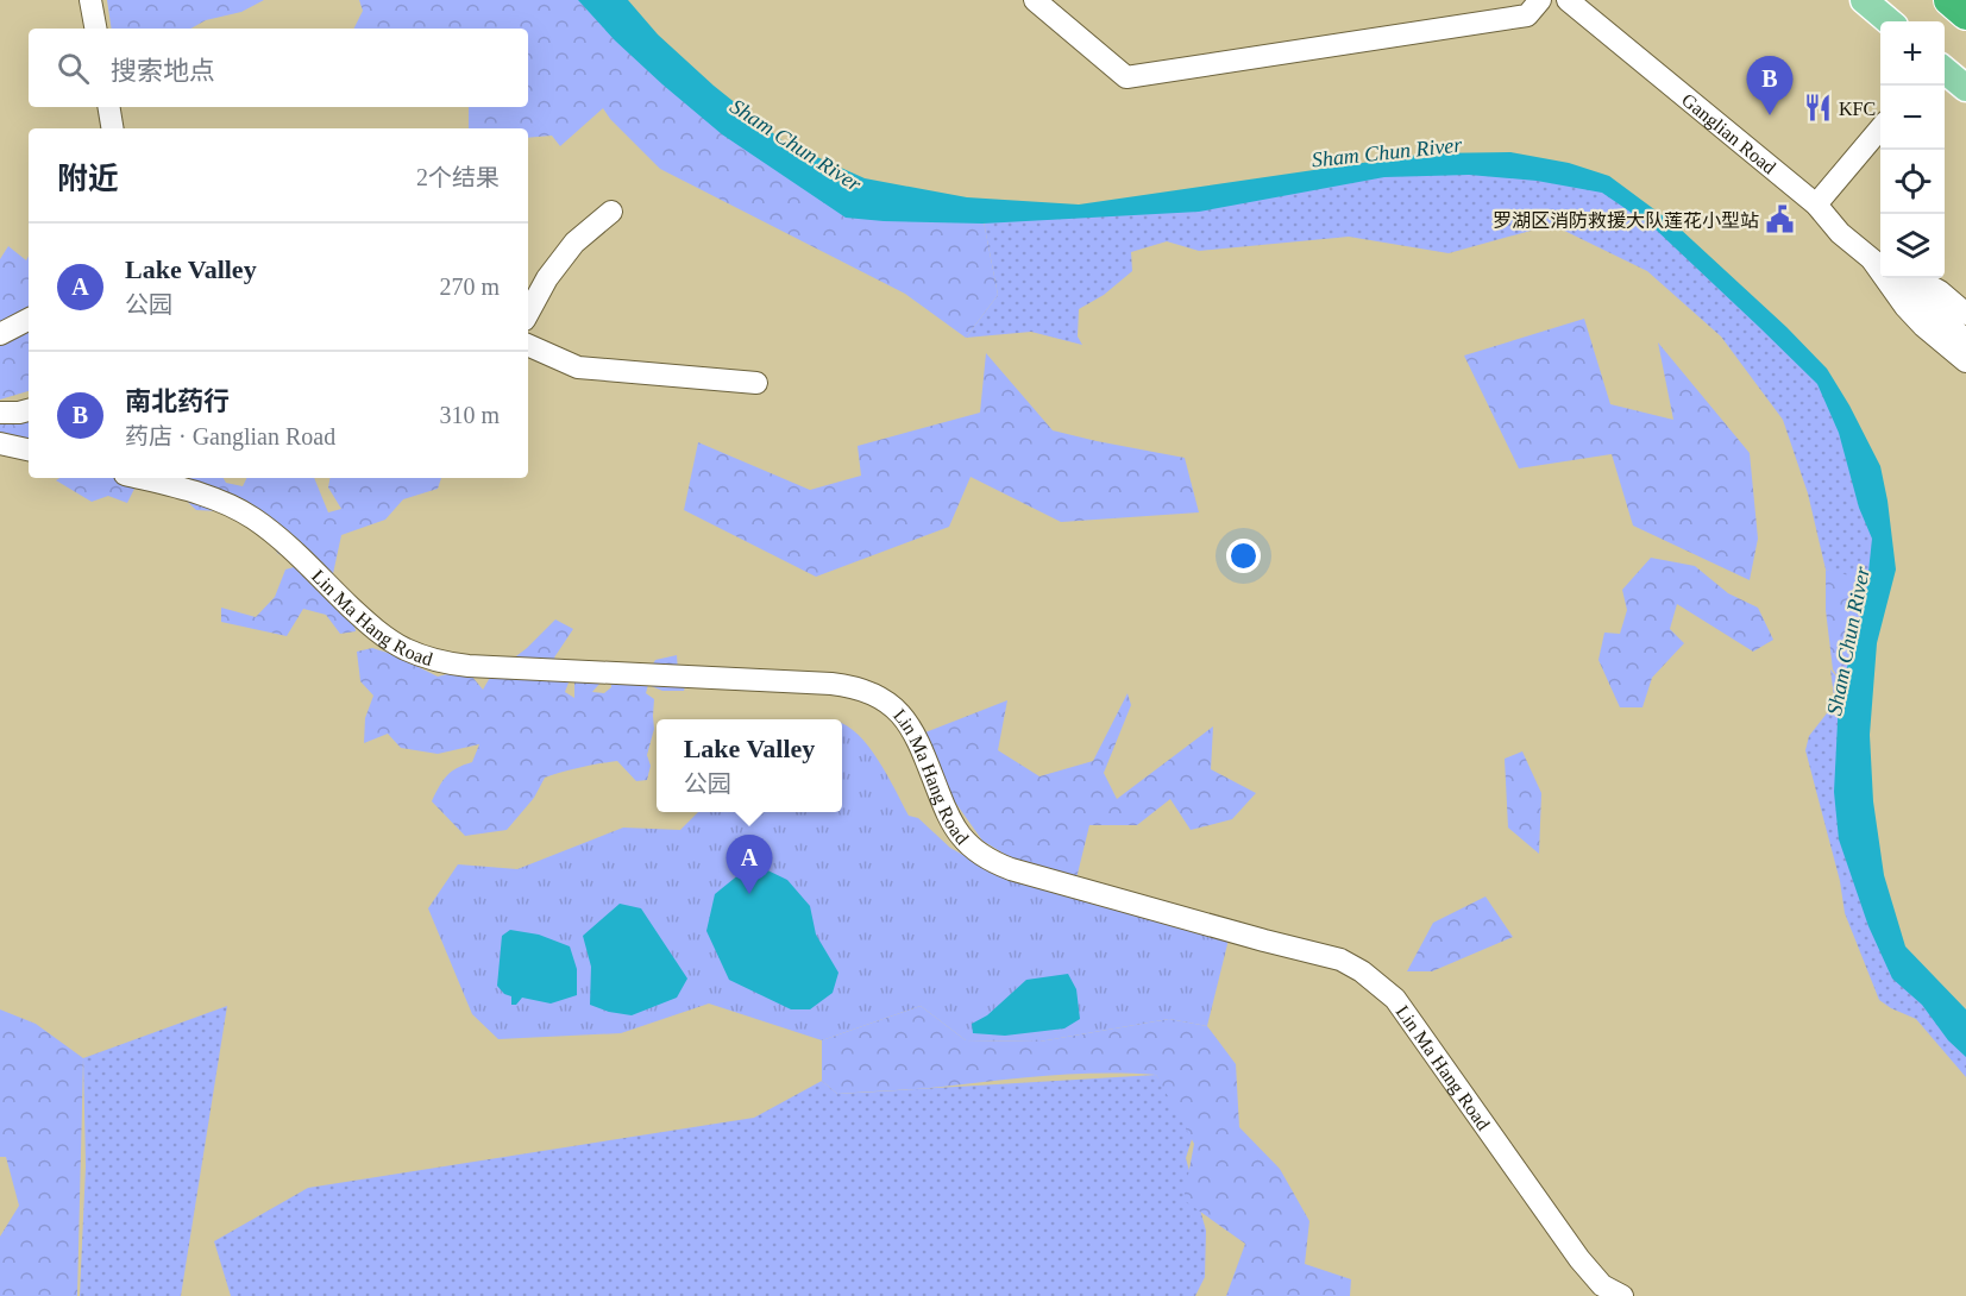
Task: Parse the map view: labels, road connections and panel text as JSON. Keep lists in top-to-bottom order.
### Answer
{
  "streets": {
    "street": ["Ganglian Road", "Lin Ma Hang Road"]
  },
  "water": ["Sham Chun River"],
  "places": {
    "restaurant": ["KFC"],
    "public building": ["罗湖区消防救援大队莲花小型站"]
  },
  "page": {
    "map_buttons": ["+", "−"],
    "search": "搜索地点",
    "pins": ["B", "A"],
    "heading": ["附近", "2个结果"],
    "list": [
      {
        "mark": "A",
        "name": "Lake Valley",
        "note": "公园",
        "value": "270 m"
      },
      {
        "mark": "B",
        "name": "南北药行",
        "note": "药店 · Ganglian Road",
        "value": "310 m"
      }
    ],
    "popup": ["Lake Valley", "公园"]
  }
}
